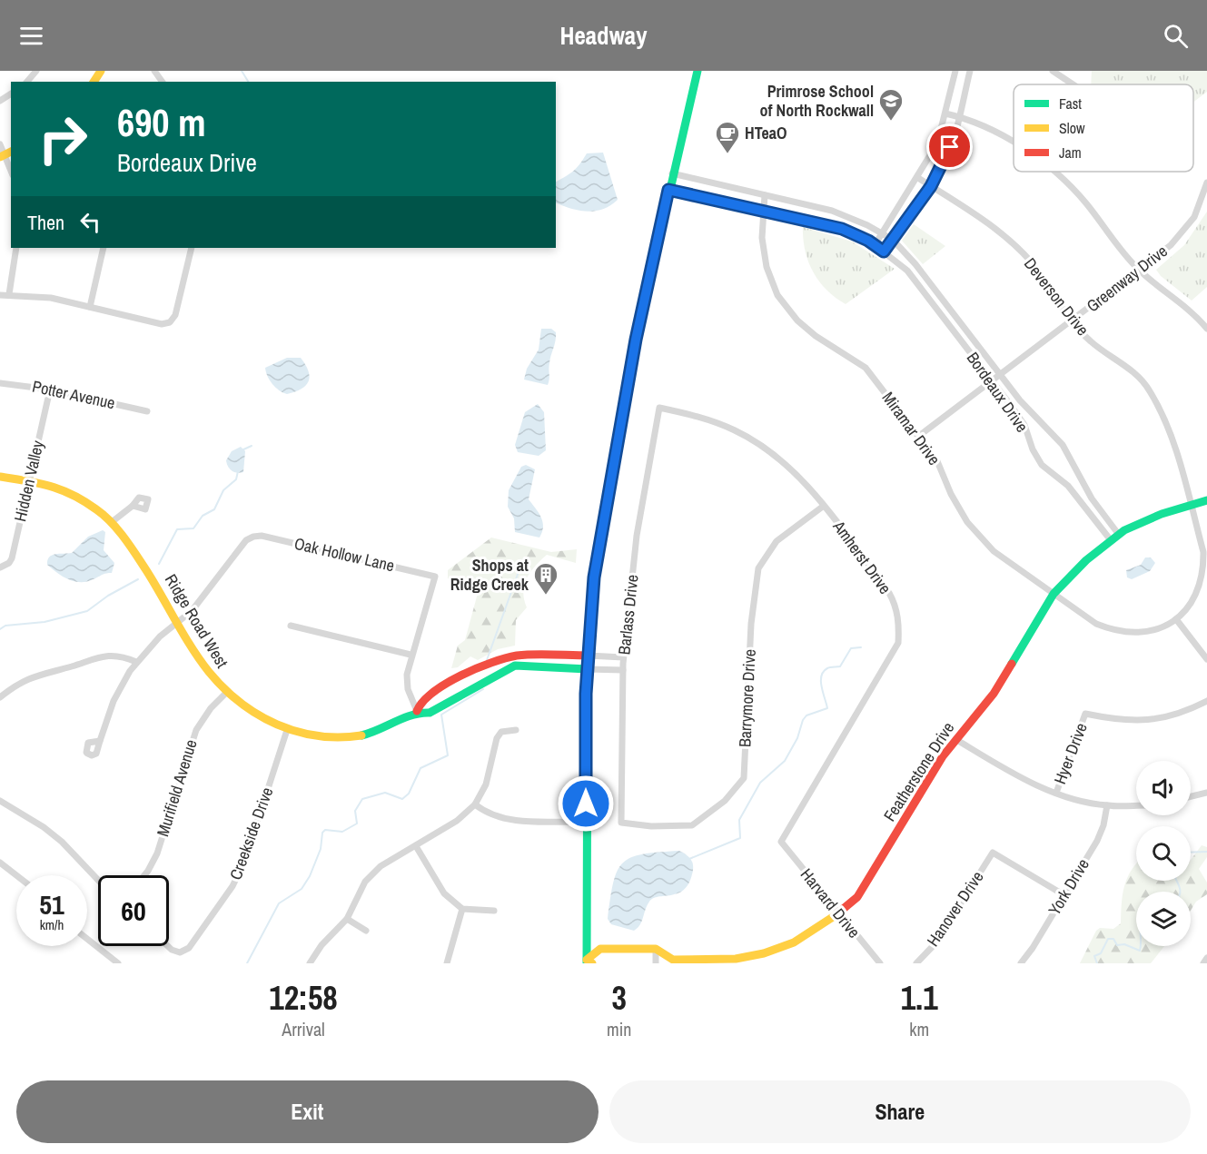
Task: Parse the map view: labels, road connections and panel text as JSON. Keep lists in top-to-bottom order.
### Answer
{
  "streets": {
    "street": [
      "Greenway Drive",
      "Deverson Drive",
      "Bordeaux Drive",
      "Potter Avenue",
      "Miramar Drive",
      "Hidden Valley",
      "Oak Hollow Lane",
      "Amherst Drive",
      "Barlass Drive",
      "Ridge Road West",
      "Barrymore Drive",
      "Hyer Drive",
      "Featherstone Drive",
      "Murifield Avenue",
      "Creekside Drive",
      "York Drive",
      "Harvard Drive",
      "Hanover Drive"
    ]
  },
  "crossings": [
    ["Greenway Drive", "Deverson Drive"],
    ["Greenway Drive", "Bordeaux Drive"],
    ["Greenway Drive", "Miramar Drive"],
    ["Deverson Drive", "Miramar Drive"],
    ["Deverson Drive", "Featherstone Drive"],
    ["Bordeaux Drive", "Miramar Drive"],
    ["Bordeaux Drive", "Featherstone Drive"],
    ["Potter Avenue", "Hidden Valley"],
    ["Miramar Drive", "Featherstone Drive"],
    ["Hidden Valley", "Ridge Road West"],
    ["Oak Hollow Lane", "Ridge Road West"],
    ["Amherst Drive", "Barlass Drive"],
    ["Amherst Drive", "Barrymore Drive"],
    ["Amherst Drive", "Harvard Drive"],
    ["Barlass Drive", "Ridge Road West"],
    ["Barlass Drive", "Barrymore Drive"],
    ["Ridge Road West", "Murifield Avenue"],
    ["Ridge Road West", "Creekside Drive"],
    ["Featherstone Drive", "Harvard Drive"],
    ["York Drive", "Hanover Drive"]
  ],
  "places": {
    "school or university": ["Primrose School of North Rockwall"],
    "cafe": ["HTeaO"],
    "building": ["Shops at Ridge Creek"]
  },
  "legend": ["Fast", "Slow", "Jam"],
  "page": {
    "header": "Headway",
    "turn": ["690 m", "Bordeaux Drive"],
    "then": "Then",
    "speed": "51 km/h",
    "limit": "60",
    "eta": [
      "12:58",
      "Arrival",
      "3",
      "min",
      "1.1",
      "km"
    ],
    "buttons": ["Exit", "Share"]
  }
}
